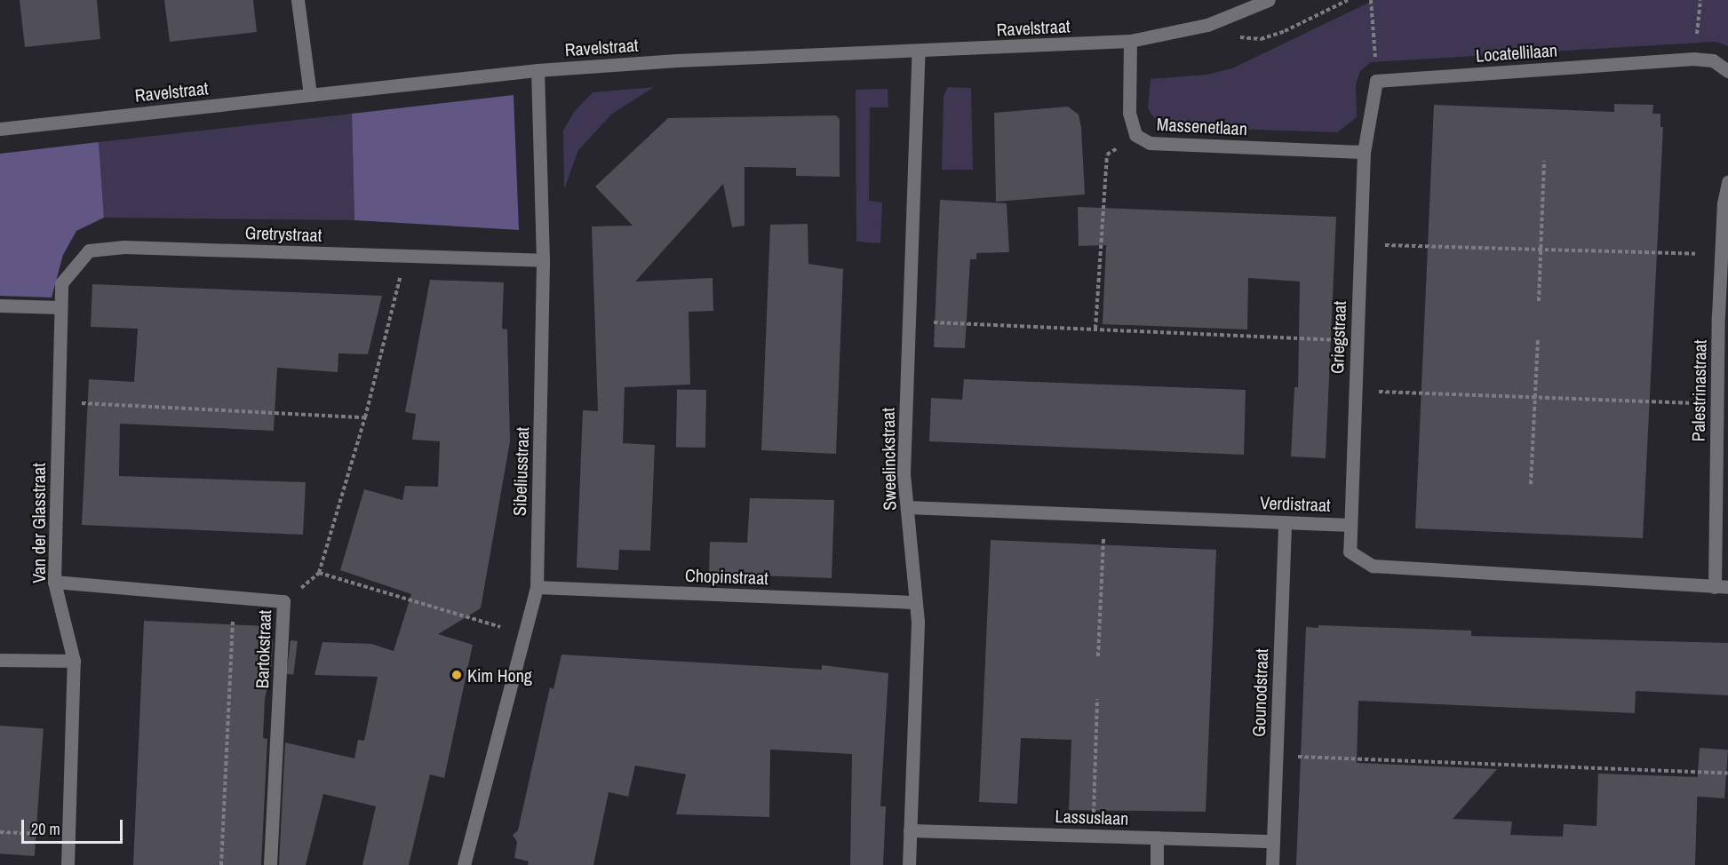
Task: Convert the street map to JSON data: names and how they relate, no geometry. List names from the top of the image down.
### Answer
{
  "streets": {
    "street": [
      "Ravelstraat",
      "Locatellilaan",
      "Massenetlaan",
      "Gretrystraat",
      "Griegstraat",
      "Palestrinastraat",
      "Sweelinckstraat",
      "Sibeliusstraat",
      "Verdistraat",
      "Van der Glasstraat",
      "Chopinstraat",
      "Bartokstraat",
      "Gounodstraat",
      "Lassuslaan"
    ]
  },
  "crossings": [
    ["Ravelstraat", "Massenetlaan"],
    ["Ravelstraat", "Sweelinckstraat"],
    ["Ravelstraat", "Sibeliusstraat"],
    ["Massenetlaan", "Griegstraat"],
    ["Gretrystraat", "Sibeliusstraat"],
    ["Gretrystraat", "Van der Glasstraat"],
    ["Griegstraat", "Verdistraat"],
    ["Palestrinastraat", "Verdistraat"],
    ["Sweelinckstraat", "Verdistraat"],
    ["Sweelinckstraat", "Chopinstraat"],
    ["Sweelinckstraat", "Lassuslaan"],
    ["Sibeliusstraat", "Chopinstraat"],
    ["Verdistraat", "Gounodstraat"],
    ["Van der Glasstraat", "Bartokstraat"],
    ["Gounodstraat", "Lassuslaan"]
  ],
  "places": ["Kim Hong"],
  "scale_bar": "20 m"
}
